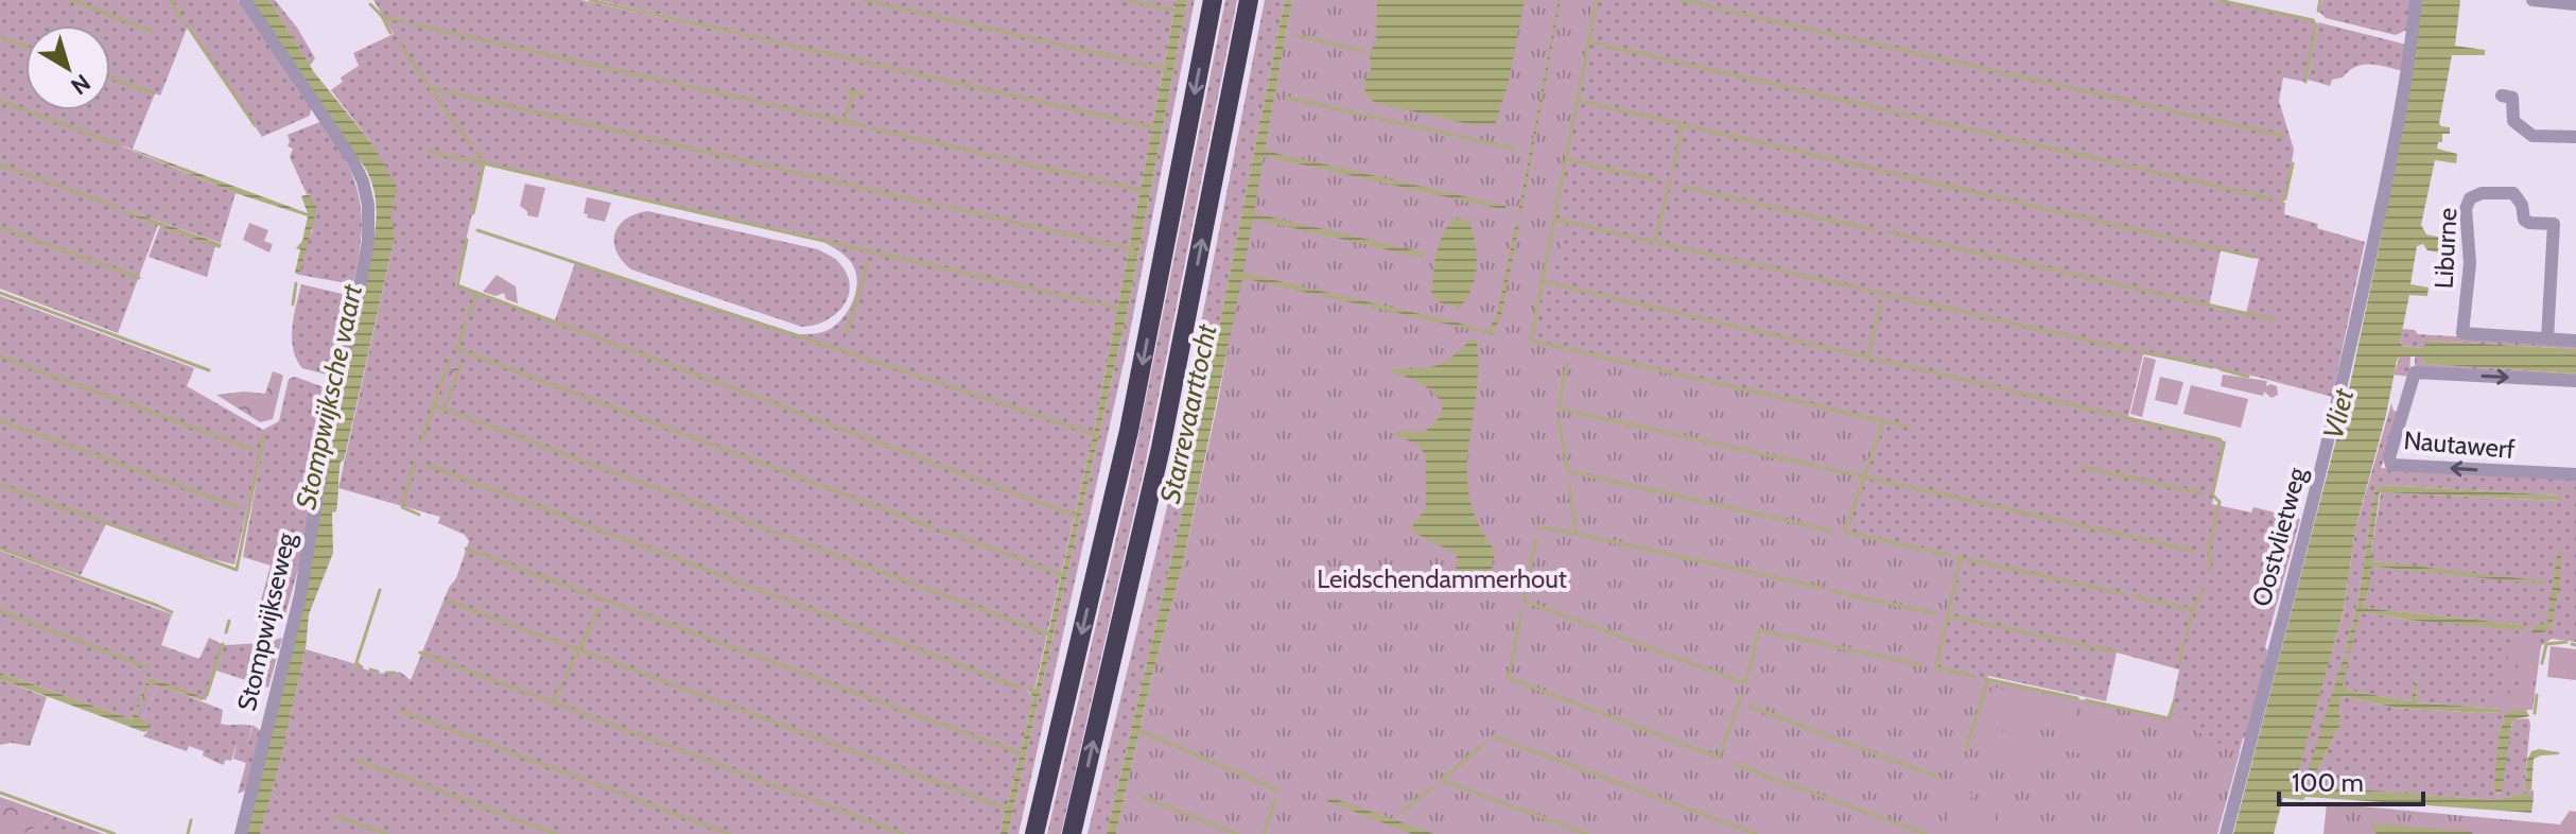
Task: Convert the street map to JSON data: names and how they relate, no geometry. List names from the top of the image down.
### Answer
{
  "streets": {
    "street": [
      "Liburne",
      "Nautawerf",
      "Oostvlietweg",
      "Stompwijkseweg"
    ]
  },
  "water": ["Stompwijksche vaart", "Starrevaarttocht", "Vliet"],
  "parks": ["Leidschendammerhout"],
  "scale_bar": "100 m",
  "north": "bottom right"
}
